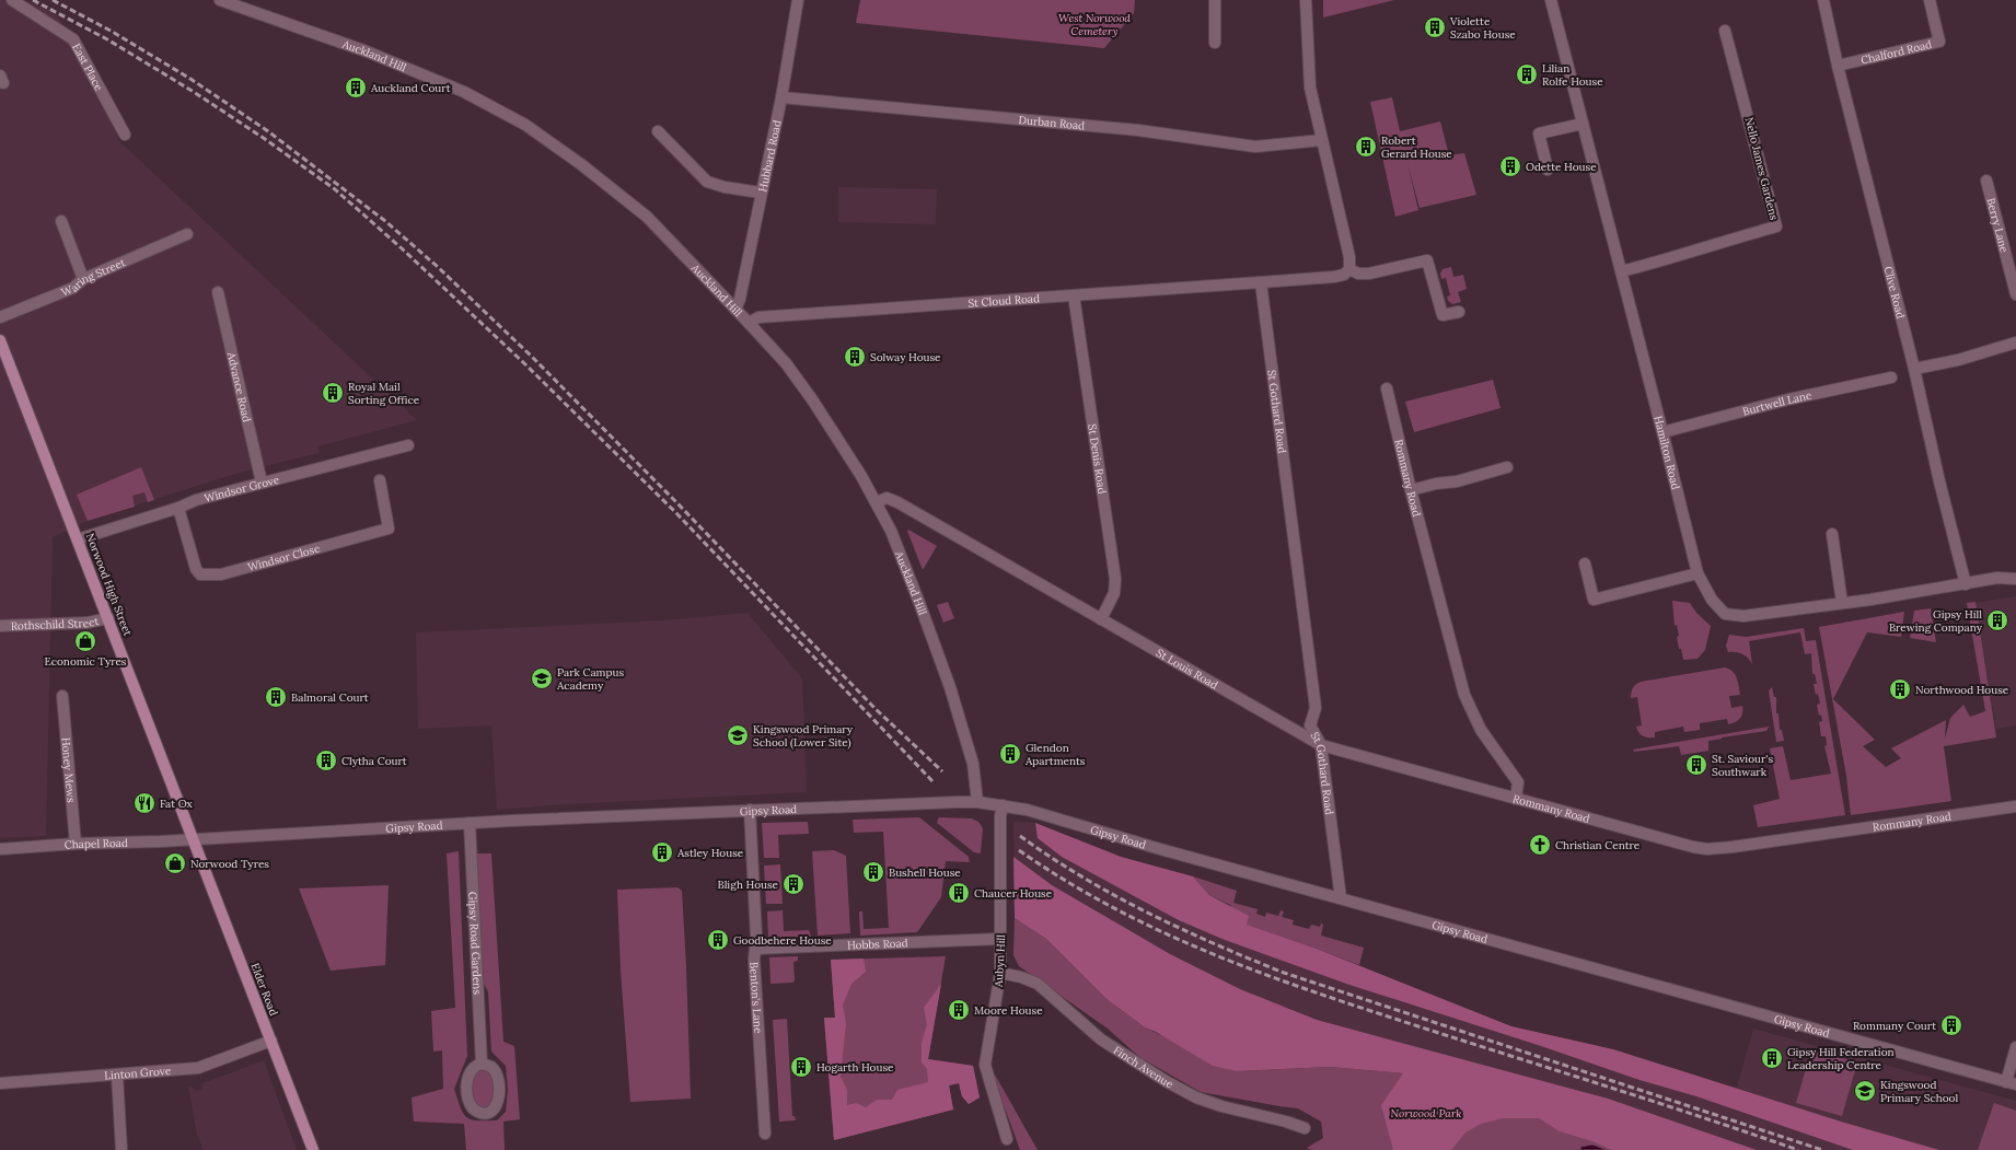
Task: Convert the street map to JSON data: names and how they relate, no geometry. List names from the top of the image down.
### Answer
{
  "streets": {
    "main road": ["Norwood High Street", "Elder Road"],
    "street": [
      "Chalford Road",
      "Auckland Hill",
      "East Place",
      "Durban Road",
      "Hubbard Road",
      "Nello James Gardens",
      "Berry Lane",
      "Waring Street",
      "Clive Road",
      "St Cloud Road",
      "Advance Road",
      "Burtwell Lane",
      "St Gothard Road",
      "Hamilton Road",
      "St Denis Road",
      "Rommany Road",
      "Windsor Grove",
      "Windsor Close",
      "Rothschild Street",
      "St Louis Road",
      "Honey Mews",
      "Gipsy Road",
      "Chapel Road",
      "Gipsy Road Gardens",
      "Hobbs Road",
      "Aubyn Hill",
      "Benton's Lane",
      "Finch Avenue",
      "Linton Grove"
    ]
  },
  "crossings": [
    ["Chalford Road", "Clive Road"],
    ["Auckland Hill", "Hubbard Road"],
    ["Auckland Hill", "St Cloud Road"],
    ["Auckland Hill", "St Louis Road"],
    ["Auckland Hill", "Gipsy Road"],
    ["Durban Road", "Hubbard Road"],
    ["Nello James Gardens", "Hamilton Road"],
    ["Clive Road", "Hamilton Road"],
    ["St Cloud Road", "St Gothard Road"],
    ["St Cloud Road", "St Denis Road"],
    ["Advance Road", "Windsor Grove"],
    ["Burtwell Lane", "Hamilton Road"],
    ["St Gothard Road", "St Louis Road"],
    ["St Gothard Road", "Gipsy Road"],
    ["St Denis Road", "St Louis Road"],
    ["Rommany Road", "St Louis Road"],
    ["Windsor Grove", "Windsor Close"],
    ["Windsor Grove", "Norwood High Street"],
    ["Norwood High Street", "Rothschild Street"],
    ["Norwood High Street", "Gipsy Road"],
    ["Norwood High Street", "Chapel Road"],
    ["Norwood High Street", "Elder Road"],
    ["Honey Mews", "Chapel Road"],
    ["Gipsy Road", "Chapel Road"],
    ["Gipsy Road", "Gipsy Road Gardens"],
    ["Gipsy Road", "Aubyn Hill"],
    ["Gipsy Road", "Elder Road"],
    ["Gipsy Road", "Benton's Lane"],
    ["Chapel Road", "Elder Road"],
    ["Hobbs Road", "Aubyn Hill"],
    ["Hobbs Road", "Benton's Lane"],
    ["Aubyn Hill", "Finch Avenue"],
    ["Elder Road", "Linton Grove"]
  ],
  "parks": ["West Norwood Cemetery", "Norwood Park"],
  "places": {
    "building": [
      "Violette Szabo House",
      "Lilian Rolfe House",
      "Auckland Court",
      "Robert Gerard House",
      "Odette House",
      "Solway House",
      "Royal Mail Sorting Office",
      "Gipsy Hill Brewing Company",
      "Northwood House",
      "Balmoral Court",
      "Glendon Apartments",
      "Clytha Court",
      "St. Saviour's Southwark",
      "Astley House",
      "Bushell House",
      "Bligh House",
      "Chaucer House",
      "Goodbehere House",
      "Moore House",
      "Rommany Court",
      "Gipsy Hill Federation Leadership Centre",
      "Hogarth House"
    ],
    "shop": ["Economic Tyres", "Norwood Tyres"],
    "school or university": ["Park Campus Academy", "Kingswood Primary School (Lower Site)", "Kingswood Primary School"],
    "restaurant": ["Fat Ox"],
    "church": ["Christian Centre"]
  }
}
